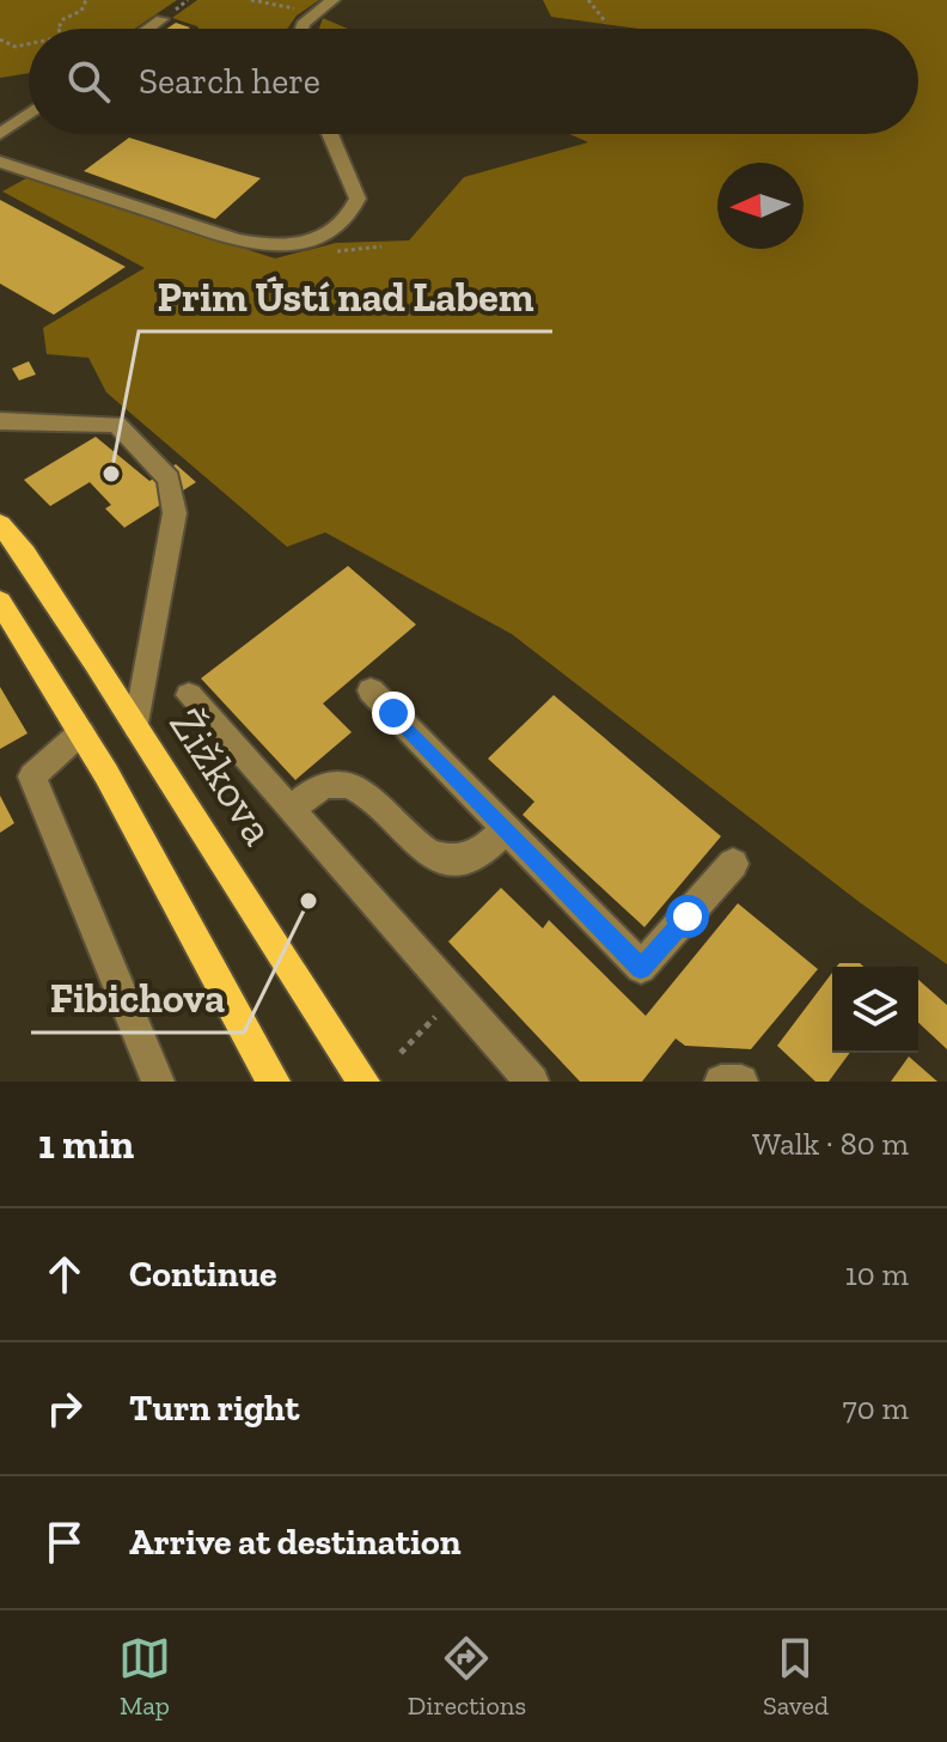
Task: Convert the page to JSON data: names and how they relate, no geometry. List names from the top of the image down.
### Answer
{
  "streets": {
    "main road": ["Žižkova"]
  },
  "places": ["Prim Ústí nad Labem", "Fibichova"],
  "north": "left",
  "page": {
    "search": "Search here",
    "heading": ["1 min", "Walk · 80 m"],
    "list": [
      ["Continue", "10 m"],
      ["Turn right", "70 m"],
      "Arrive at destination"
    ],
    "nav": ["Map", "Directions", "Saved"]
  }
}
